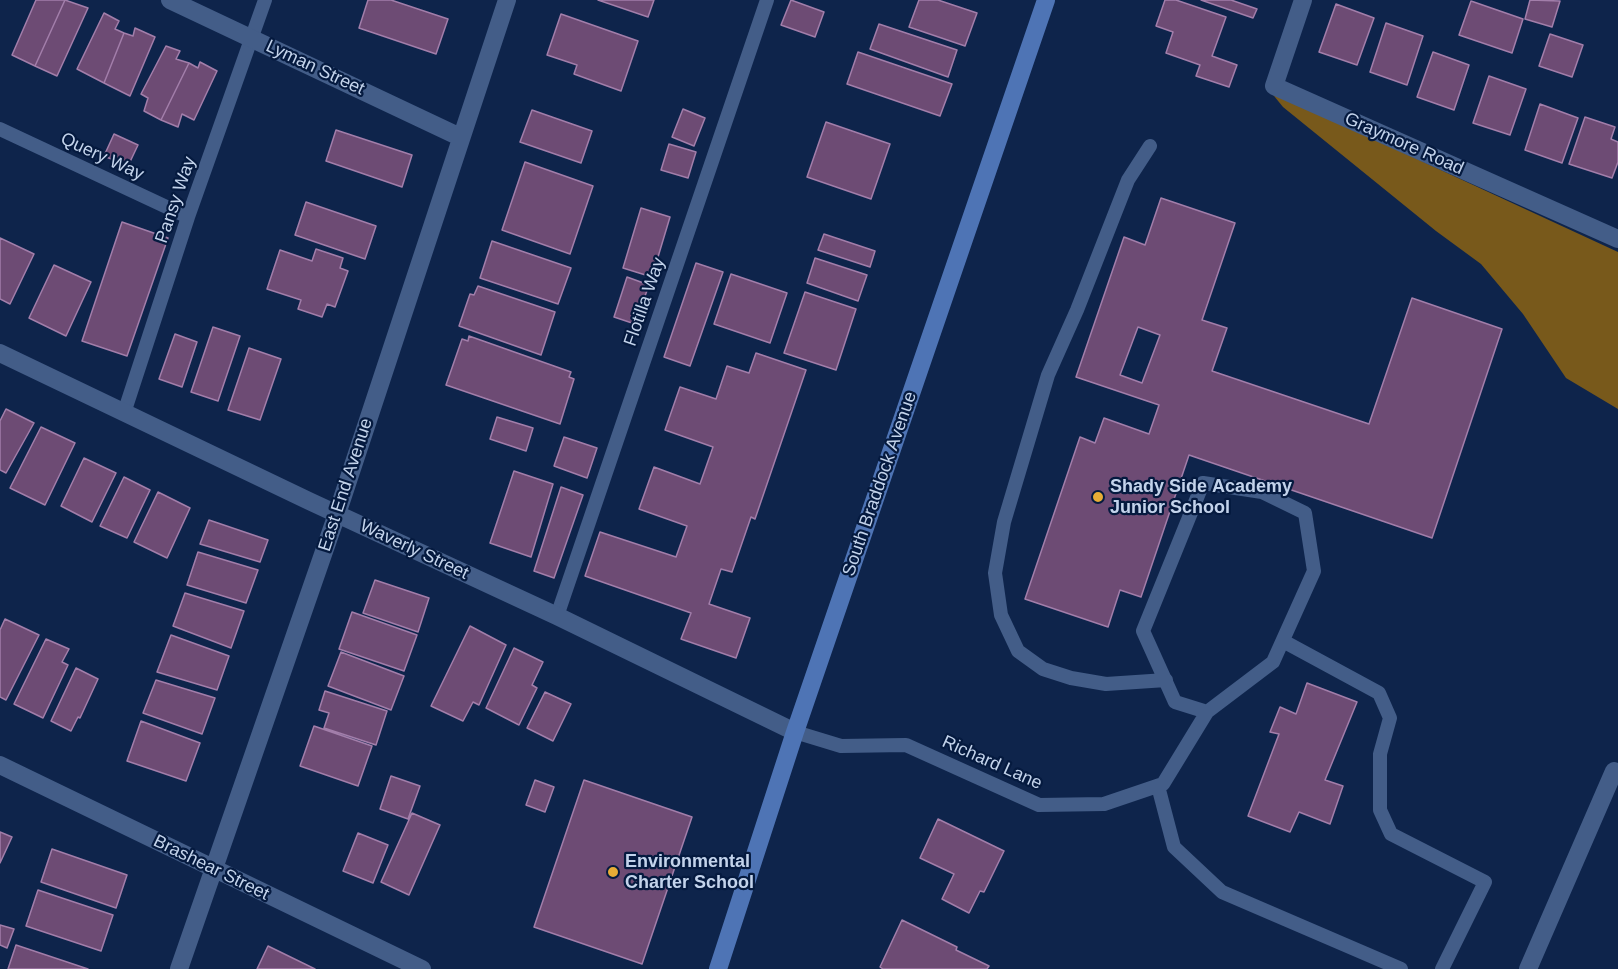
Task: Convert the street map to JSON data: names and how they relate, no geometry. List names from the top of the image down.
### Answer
{
  "streets": {
    "main road": ["South Braddock Avenue"],
    "street": [
      "Lyman Street",
      "Graymore Road",
      "East End Avenue",
      "Waverly Street",
      "Brashear Street"
    ],
    "lane": [
      "Query Way",
      "Pansy Way",
      "Flotilla Way",
      "Richard Lane"
    ]
  },
  "crossings": [
    ["Lyman Street", "Pansy Way"],
    ["Lyman Street", "East End Avenue"],
    ["Query Way", "Pansy Way"],
    ["Pansy Way", "Waverly Street"],
    ["Flotilla Way", "Waverly Street"],
    ["South Braddock Avenue", "Waverly Street"],
    ["South Braddock Avenue", "Richard Lane"],
    ["East End Avenue", "Waverly Street"],
    ["East End Avenue", "Brashear Street"],
    ["Waverly Street", "Richard Lane"]
  ],
  "places": ["Shady Side Academy Junior School", "Environmental Charter School"]
}
